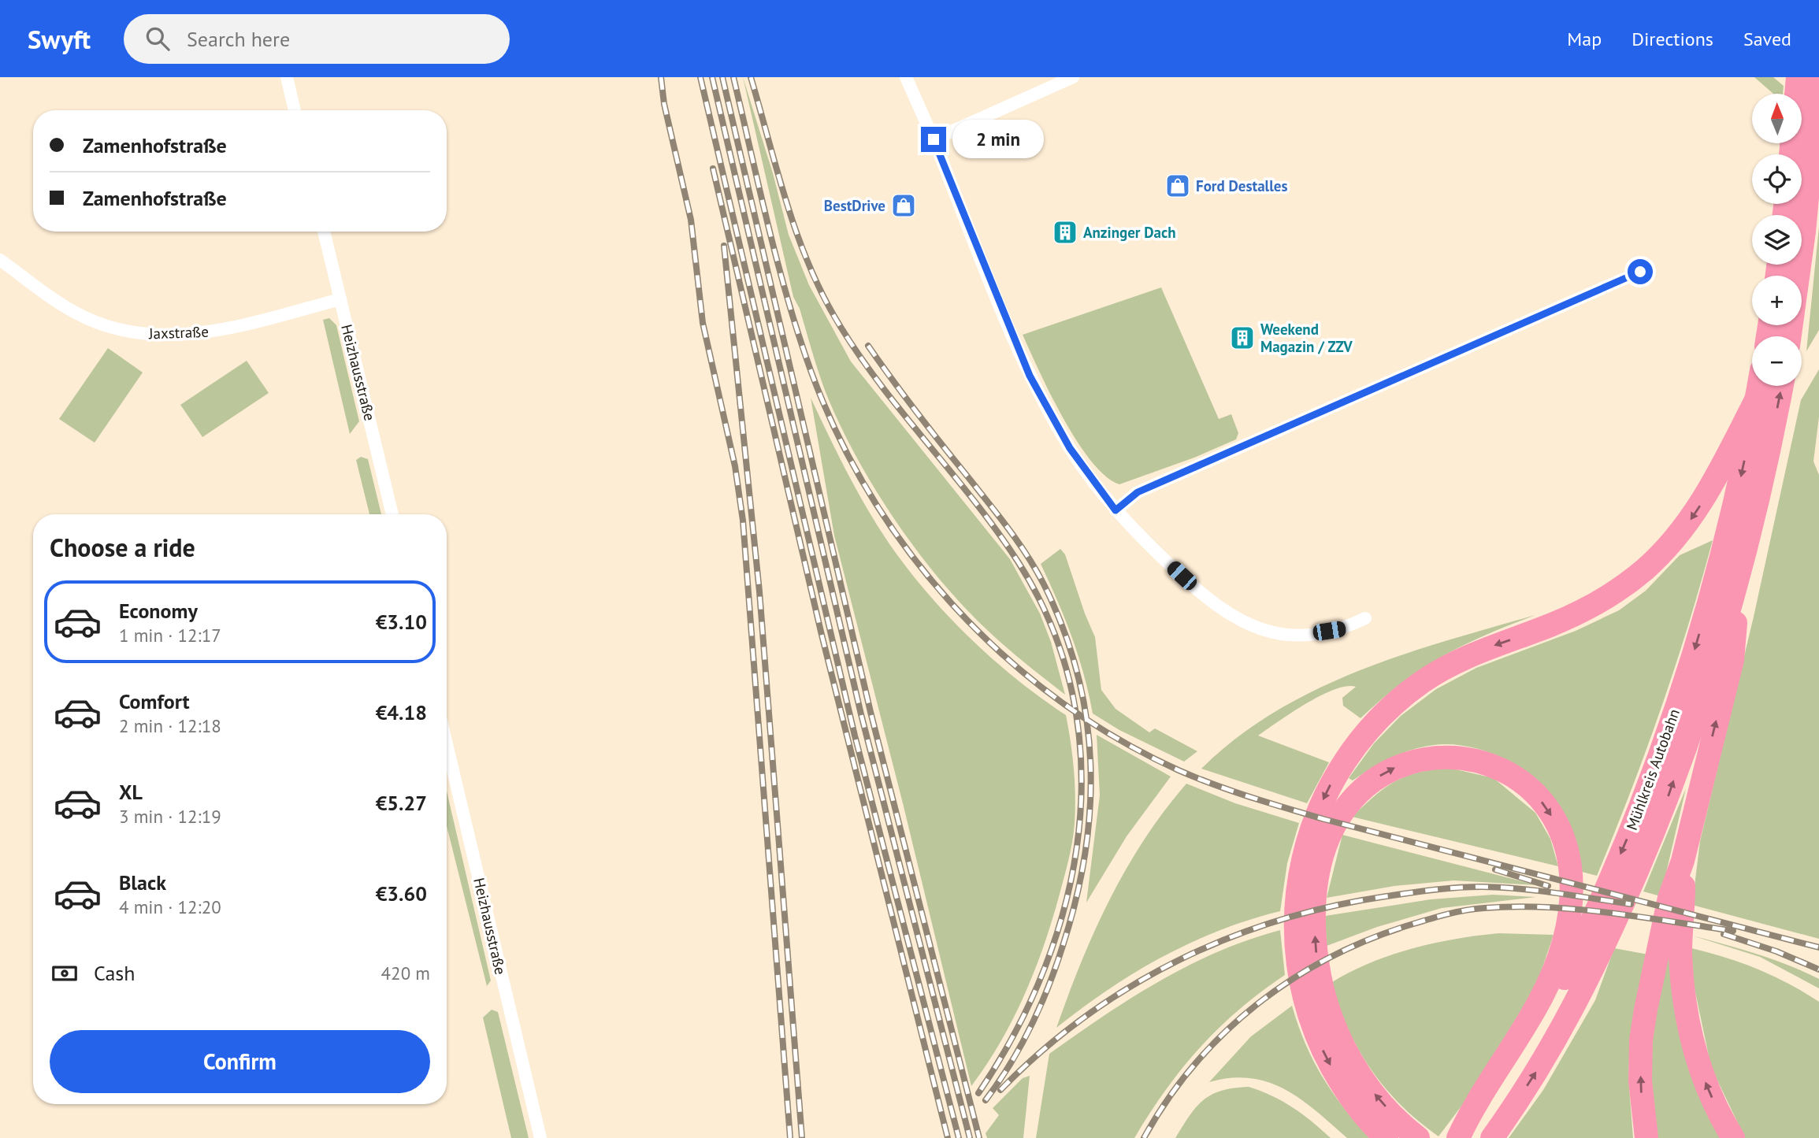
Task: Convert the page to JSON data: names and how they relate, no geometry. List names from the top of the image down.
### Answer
{
  "streets": {
    "highway": ["Mühlkreis Autobahn"],
    "street": ["Jaxstraße", "Heizhausstraße"]
  },
  "crossings": [
    ["Jaxstraße", "Heizhausstraße"]
  ],
  "places": {
    "shop": ["Ford Destalles", "BestDrive"],
    "building": ["Anzinger Dach", "Weekend Magazin / ZZV"]
  },
  "north": "top",
  "page": {
    "header": "Swyft",
    "search": "Search here",
    "nav": ["Map", "Directions", "Saved"],
    "map_buttons": ["+", "−"],
    "banner": ["Zamenhofstraße", "Zamenhofstraße"],
    "bubble": "2 min",
    "heading": "Choose a ride",
    "list": [
      {
        "name": "Economy",
        "note": "1 min · 12:17",
        "value": "€3.10"
      },
      {
        "name": "Comfort",
        "note": "2 min · 12:18",
        "value": "€4.18"
      },
      {
        "name": "XL",
        "note": "3 min · 12:19",
        "value": "€5.27"
      },
      {
        "name": "Black",
        "note": "4 min · 12:20",
        "value": "€3.60"
      }
    ],
    "pay": ["Cash", "420 m"],
    "buttons": "Confirm"
  }
}
